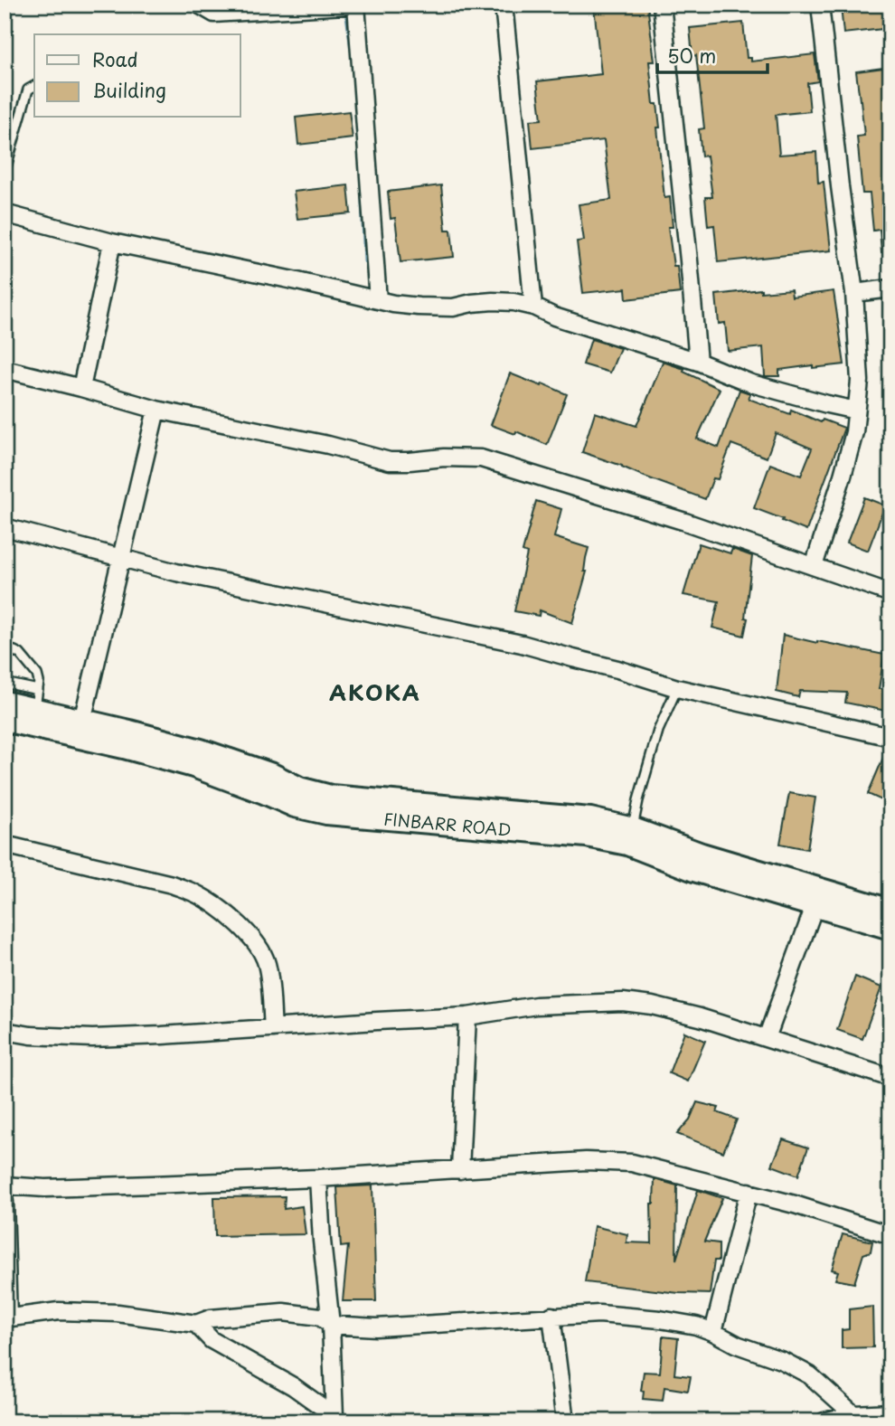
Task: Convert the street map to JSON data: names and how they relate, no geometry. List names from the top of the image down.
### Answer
{
  "streets": {
    "main road": ["FINBARR ROAD"]
  },
  "districts": ["AKOKA"],
  "legend": ["Road", "Building"],
  "scale_bar": "50 m"
}
